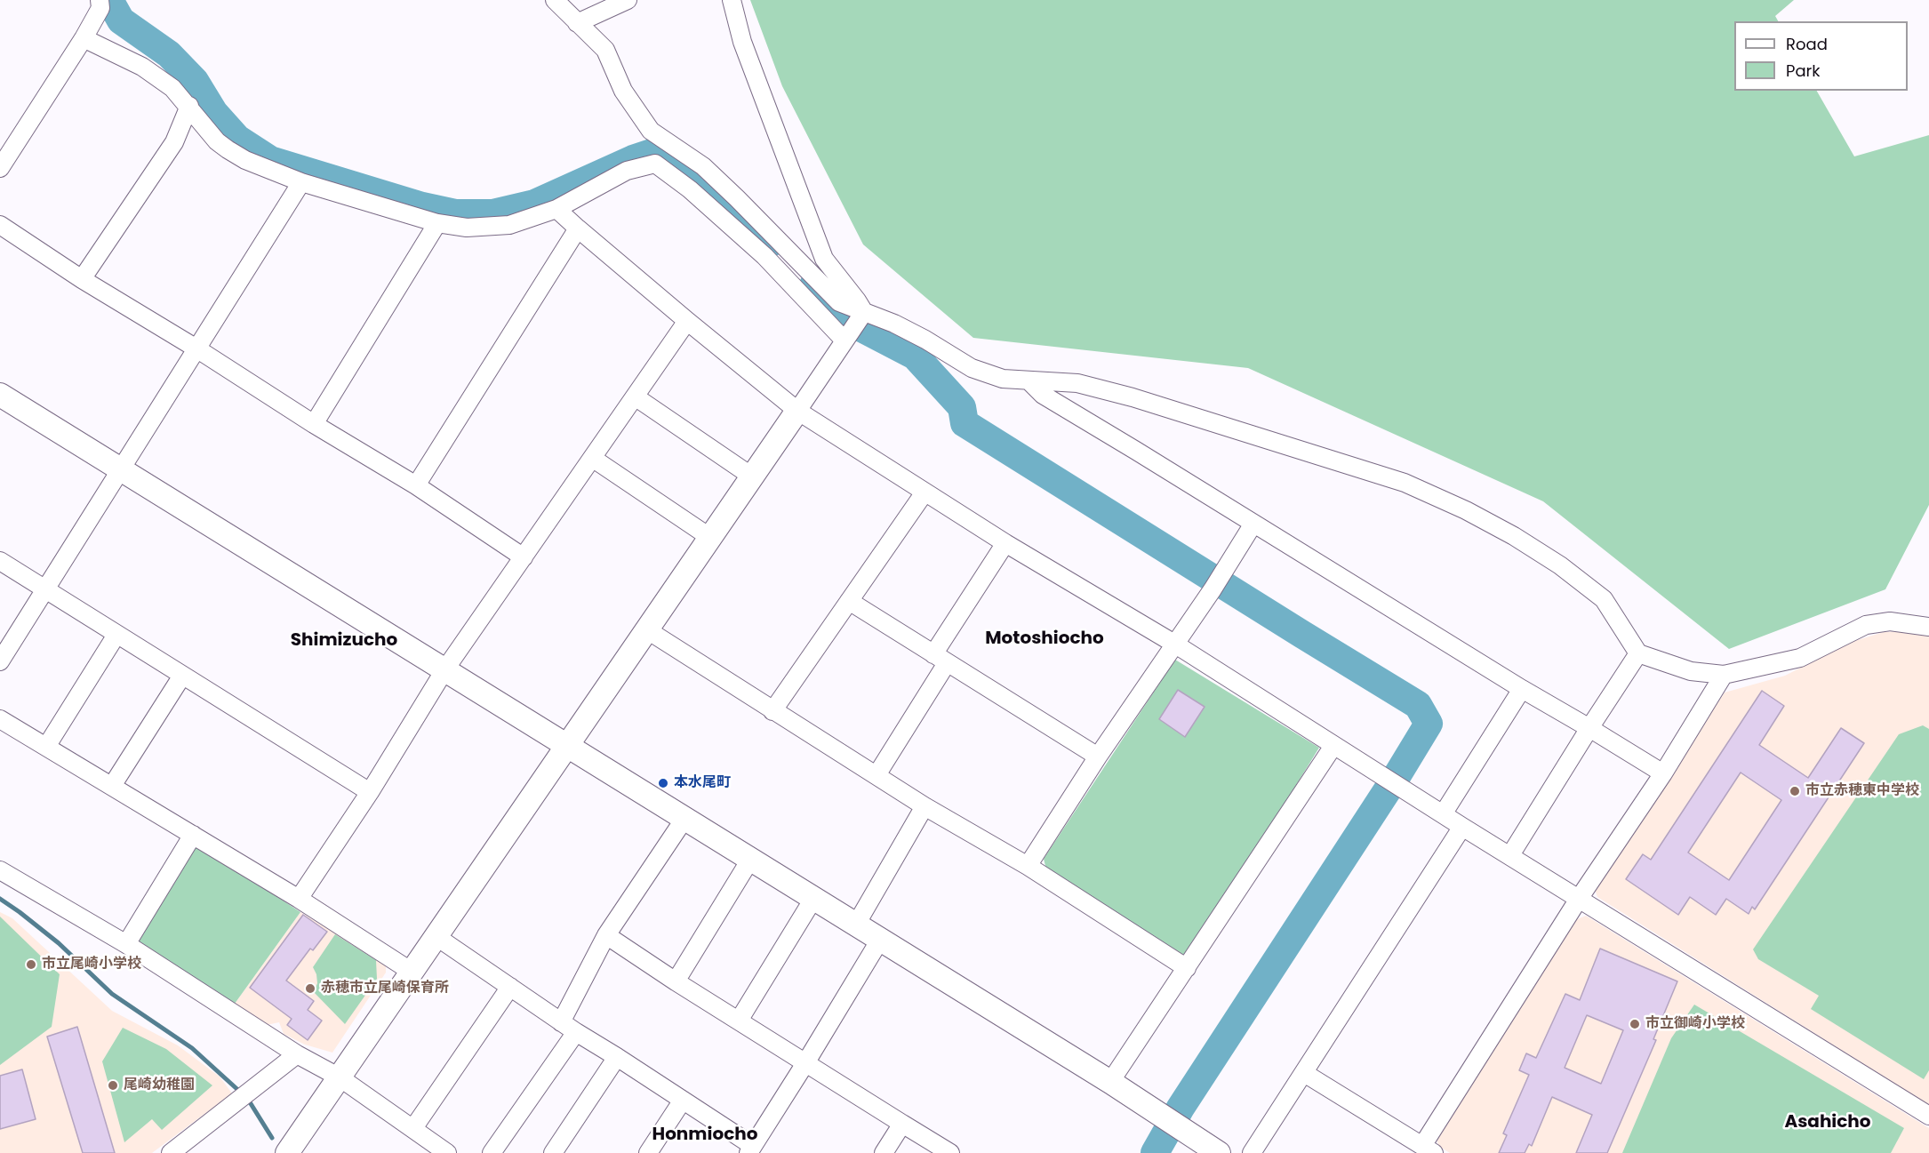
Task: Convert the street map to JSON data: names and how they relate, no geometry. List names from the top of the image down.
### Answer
{
  "districts": [
    "Motoshiocho",
    "Shimizucho",
    "Asahicho",
    "Honmiocho"
  ],
  "places": [
    "本水尾町",
    "市立赤穂東中学校",
    "市立尾崎小学校",
    "赤穂市立尾崎保育所",
    "市立御崎小学校",
    "尾崎幼稚園"
  ],
  "legend": ["Road", "Park"]
}
